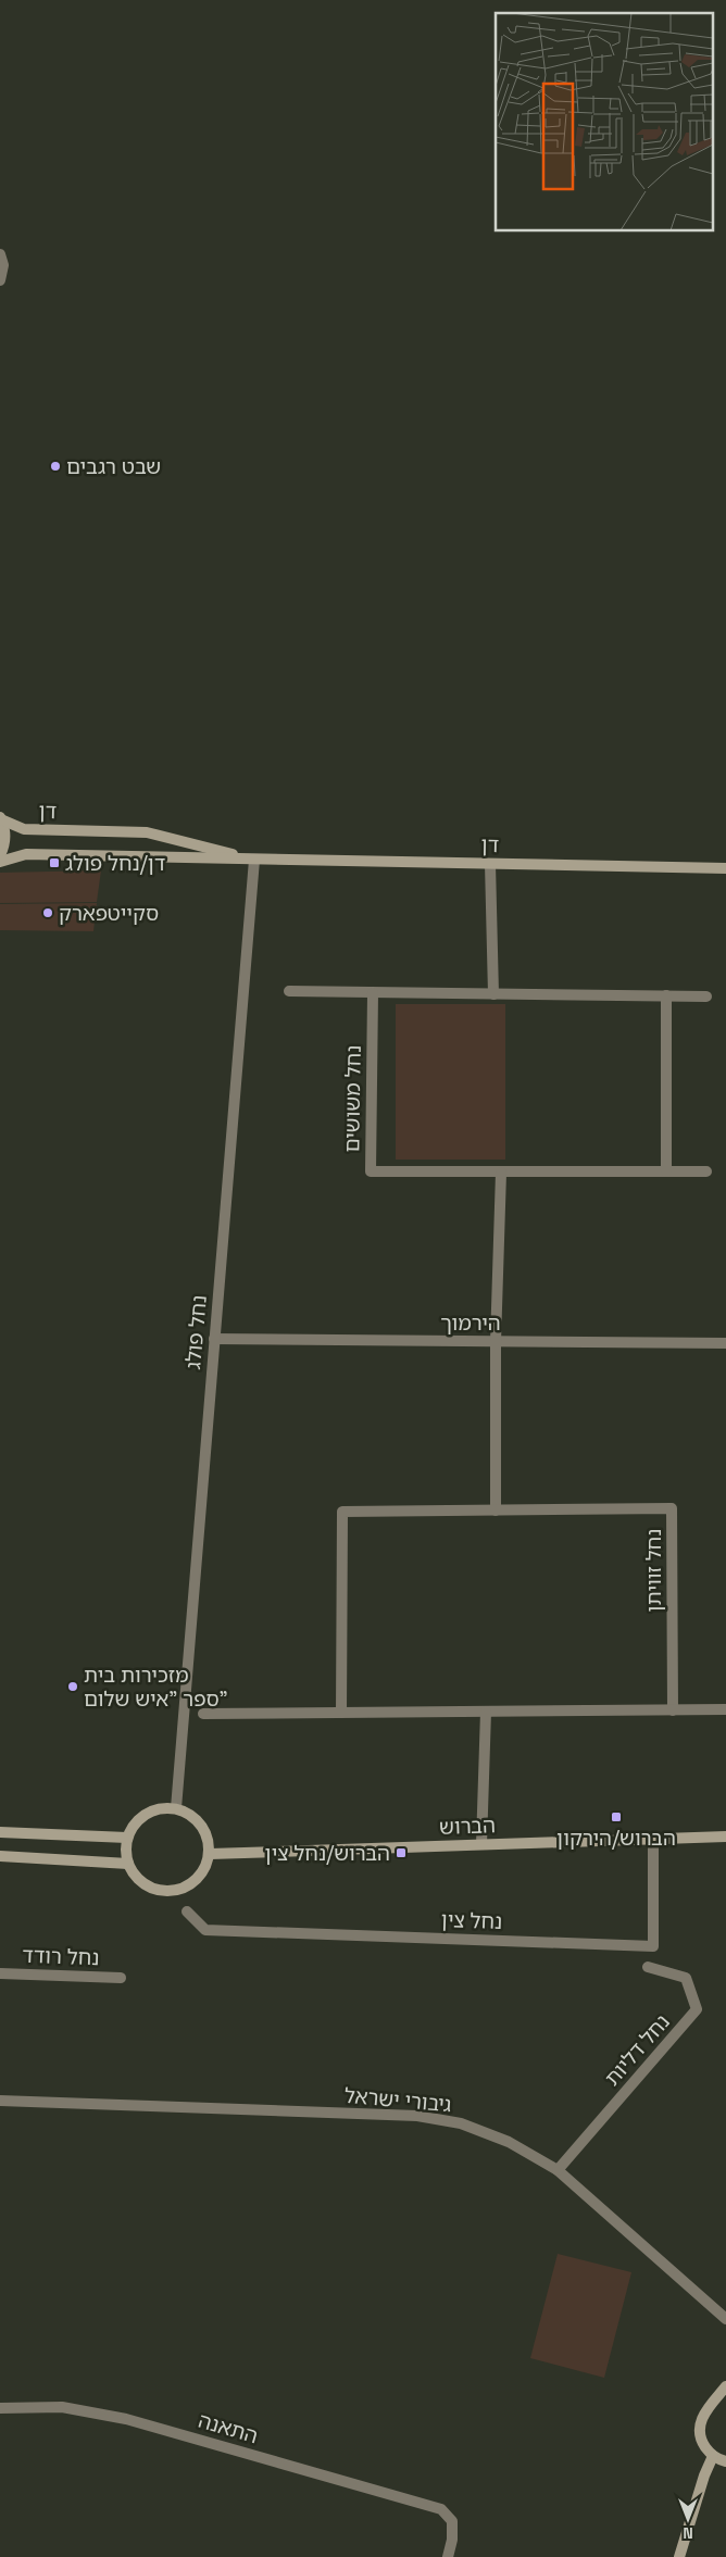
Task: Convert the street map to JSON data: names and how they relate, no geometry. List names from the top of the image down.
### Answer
{
  "streets": {
    "street": [
      "דן",
      "נחל משושים",
      "הירמוך",
      "נחל פולג",
      "נחל זוויתן",
      "הברוש",
      "נחל צין",
      "נחל רודד",
      "נחל דליות",
      "גיבורי ישראל",
      "התאנה"
    ]
  },
  "crossings": [
    ["דן", "נחל פולג"],
    ["הירמוך", "נחל פולג"],
    ["נחל פולג", "הברוש"],
    ["הברוש", "נחל צין"],
    ["נחל דליות", "גיבורי ישראל"]
  ],
  "places": {
    "other": ["שבט רגבים", "סקייטפארק", "מזכירות בית ספר \"איש שלום\""],
    "transit": ["דן/נחל פולג", "הברוש/הירקון", "הברוש/נחל צין"]
  },
  "north": "bottom"
}
